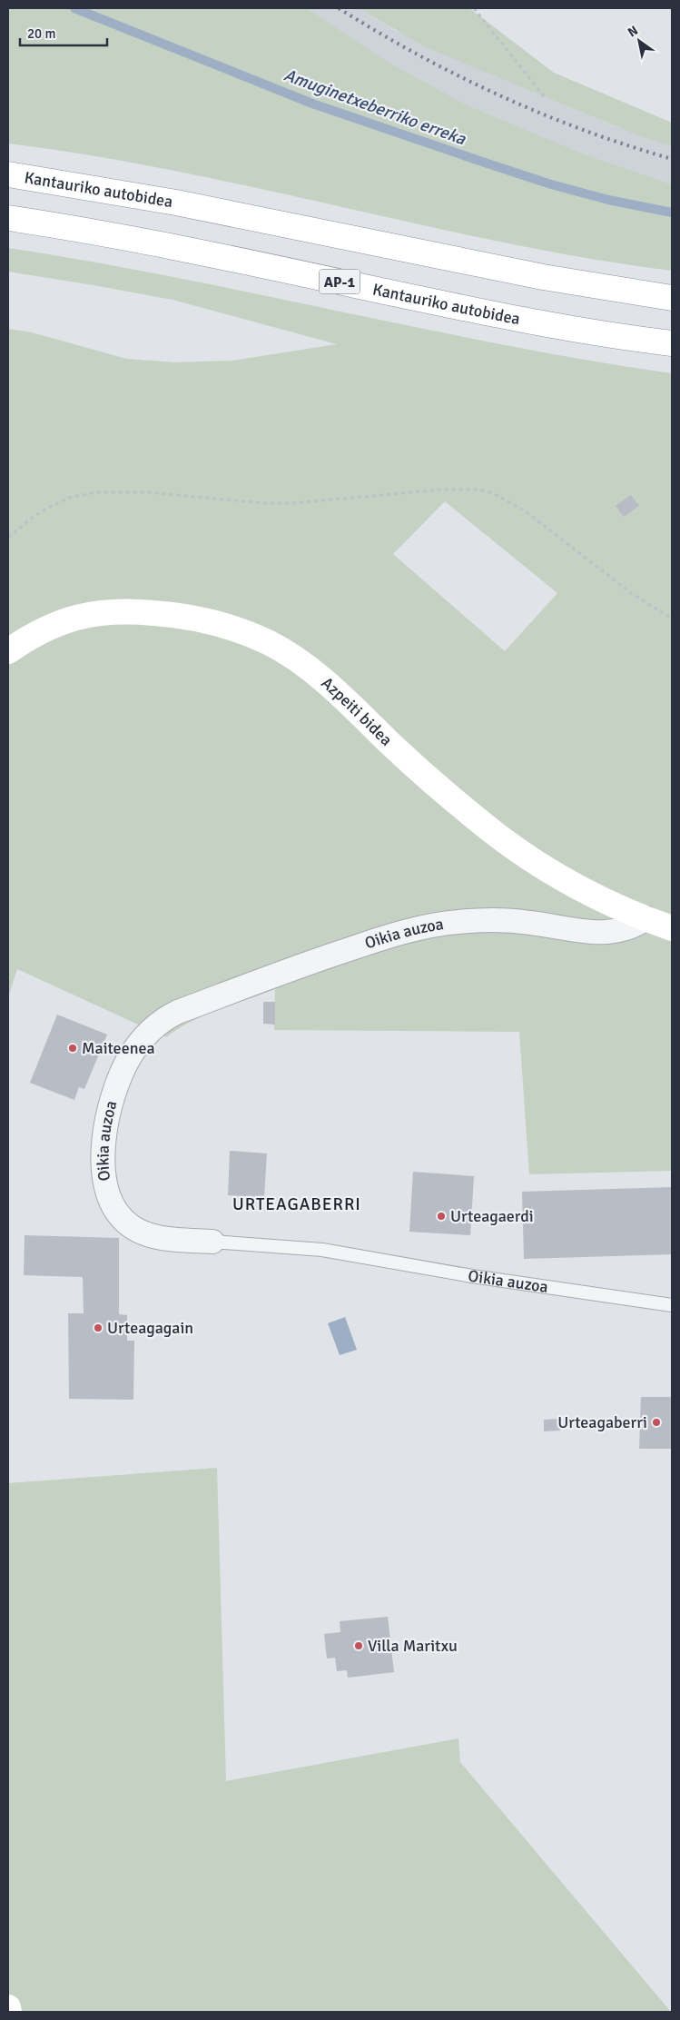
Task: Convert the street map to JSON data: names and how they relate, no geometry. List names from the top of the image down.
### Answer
{
  "streets": {
    "main road": ["Kantauriko autobidea", "AP-1", "Azpeiti bidea"],
    "street": ["Oikia auzoa"]
  },
  "crossings": [
    ["Azpeiti bidea", "Oikia auzoa"]
  ],
  "districts": ["URTEAGABERRI"],
  "water": ["Amuginetxeberriko erreka"],
  "places": [
    "Maiteenea",
    "Urteagaerdi",
    "Urteagagain",
    "Urteagaberri",
    "Villa Maritxu"
  ],
  "scale_bar": "20 m",
  "north": "top left"
}
